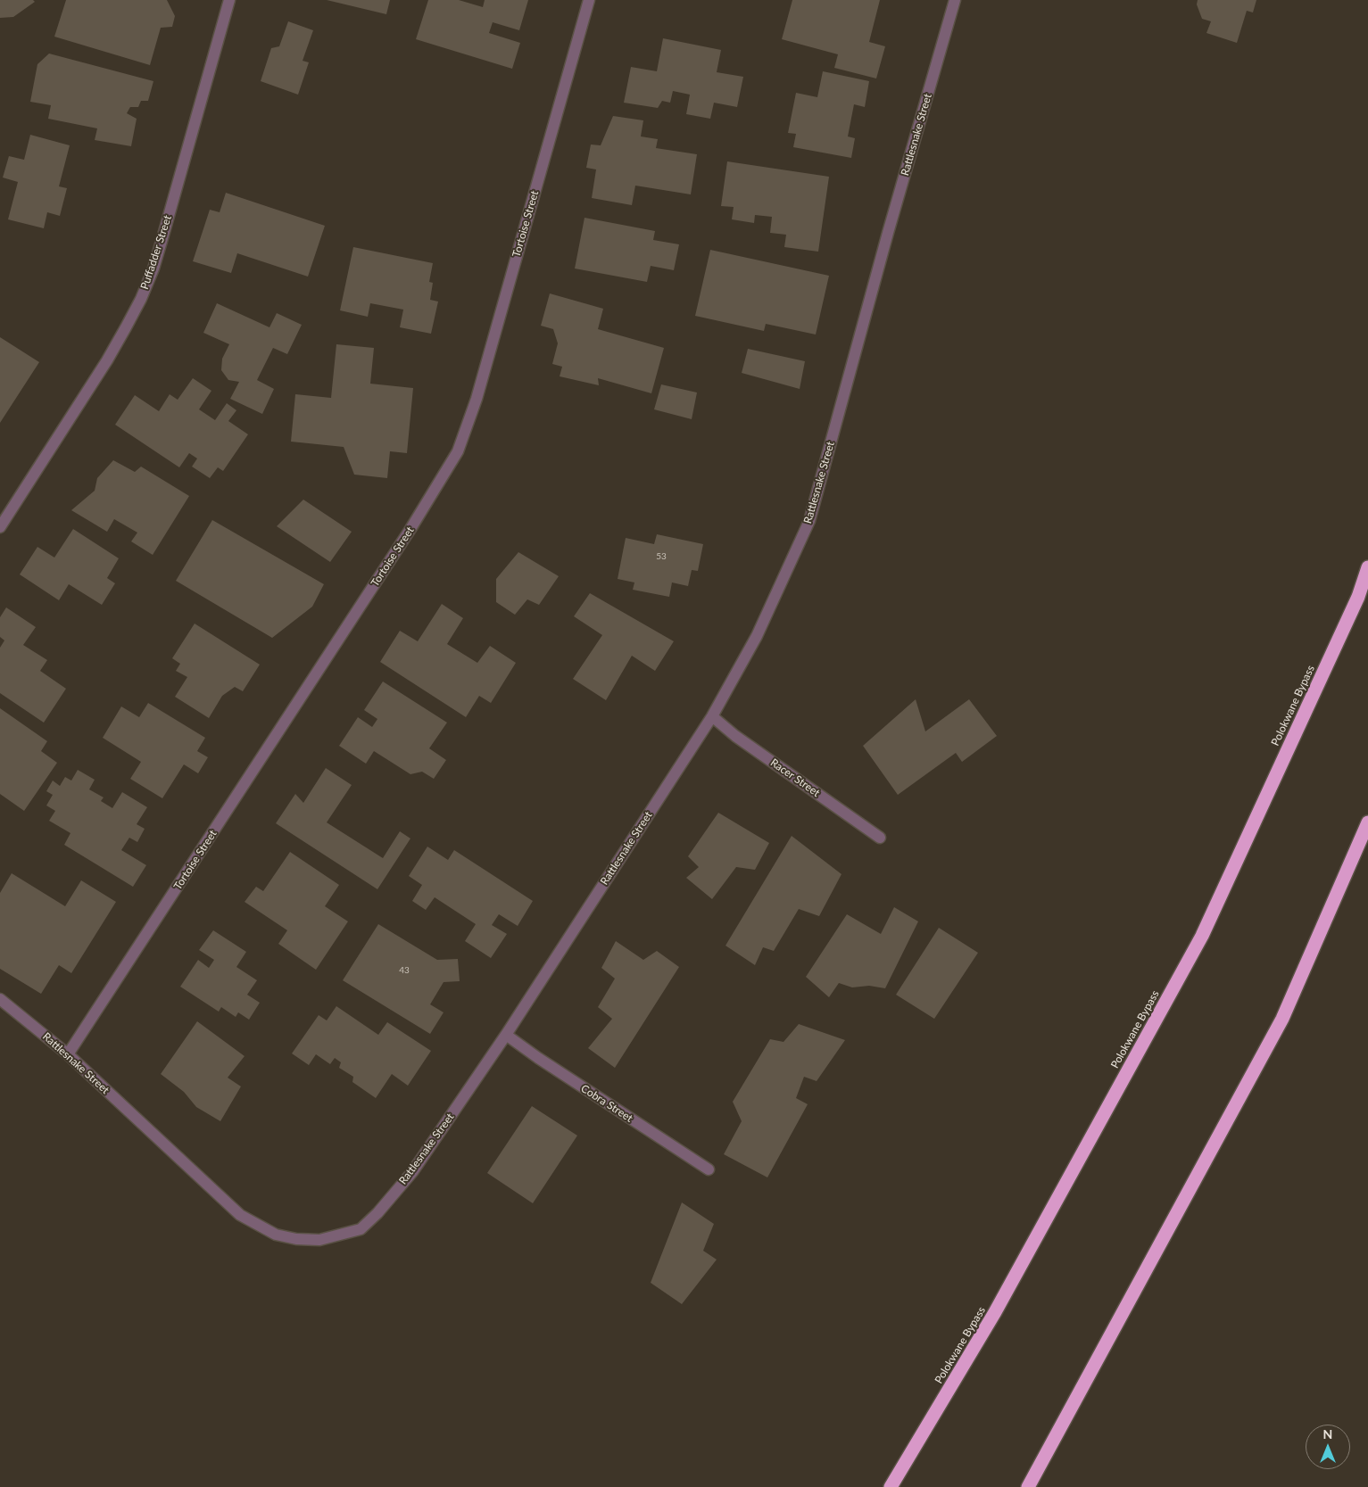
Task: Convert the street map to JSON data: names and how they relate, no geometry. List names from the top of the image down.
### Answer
{
  "streets": {
    "highway": ["Polokwane Bypass"],
    "street": [
      "Rattlesnake Street",
      "Tortoise Street",
      "Puffadder Street",
      "Racer Street",
      "Cobra Street"
    ]
  },
  "crossings": [
    ["Rattlesnake Street", "Tortoise Street"],
    ["Rattlesnake Street", "Racer Street"],
    ["Rattlesnake Street", "Cobra Street"]
  ],
  "house_numbers": ["53", "43"],
  "north": "top"
}
